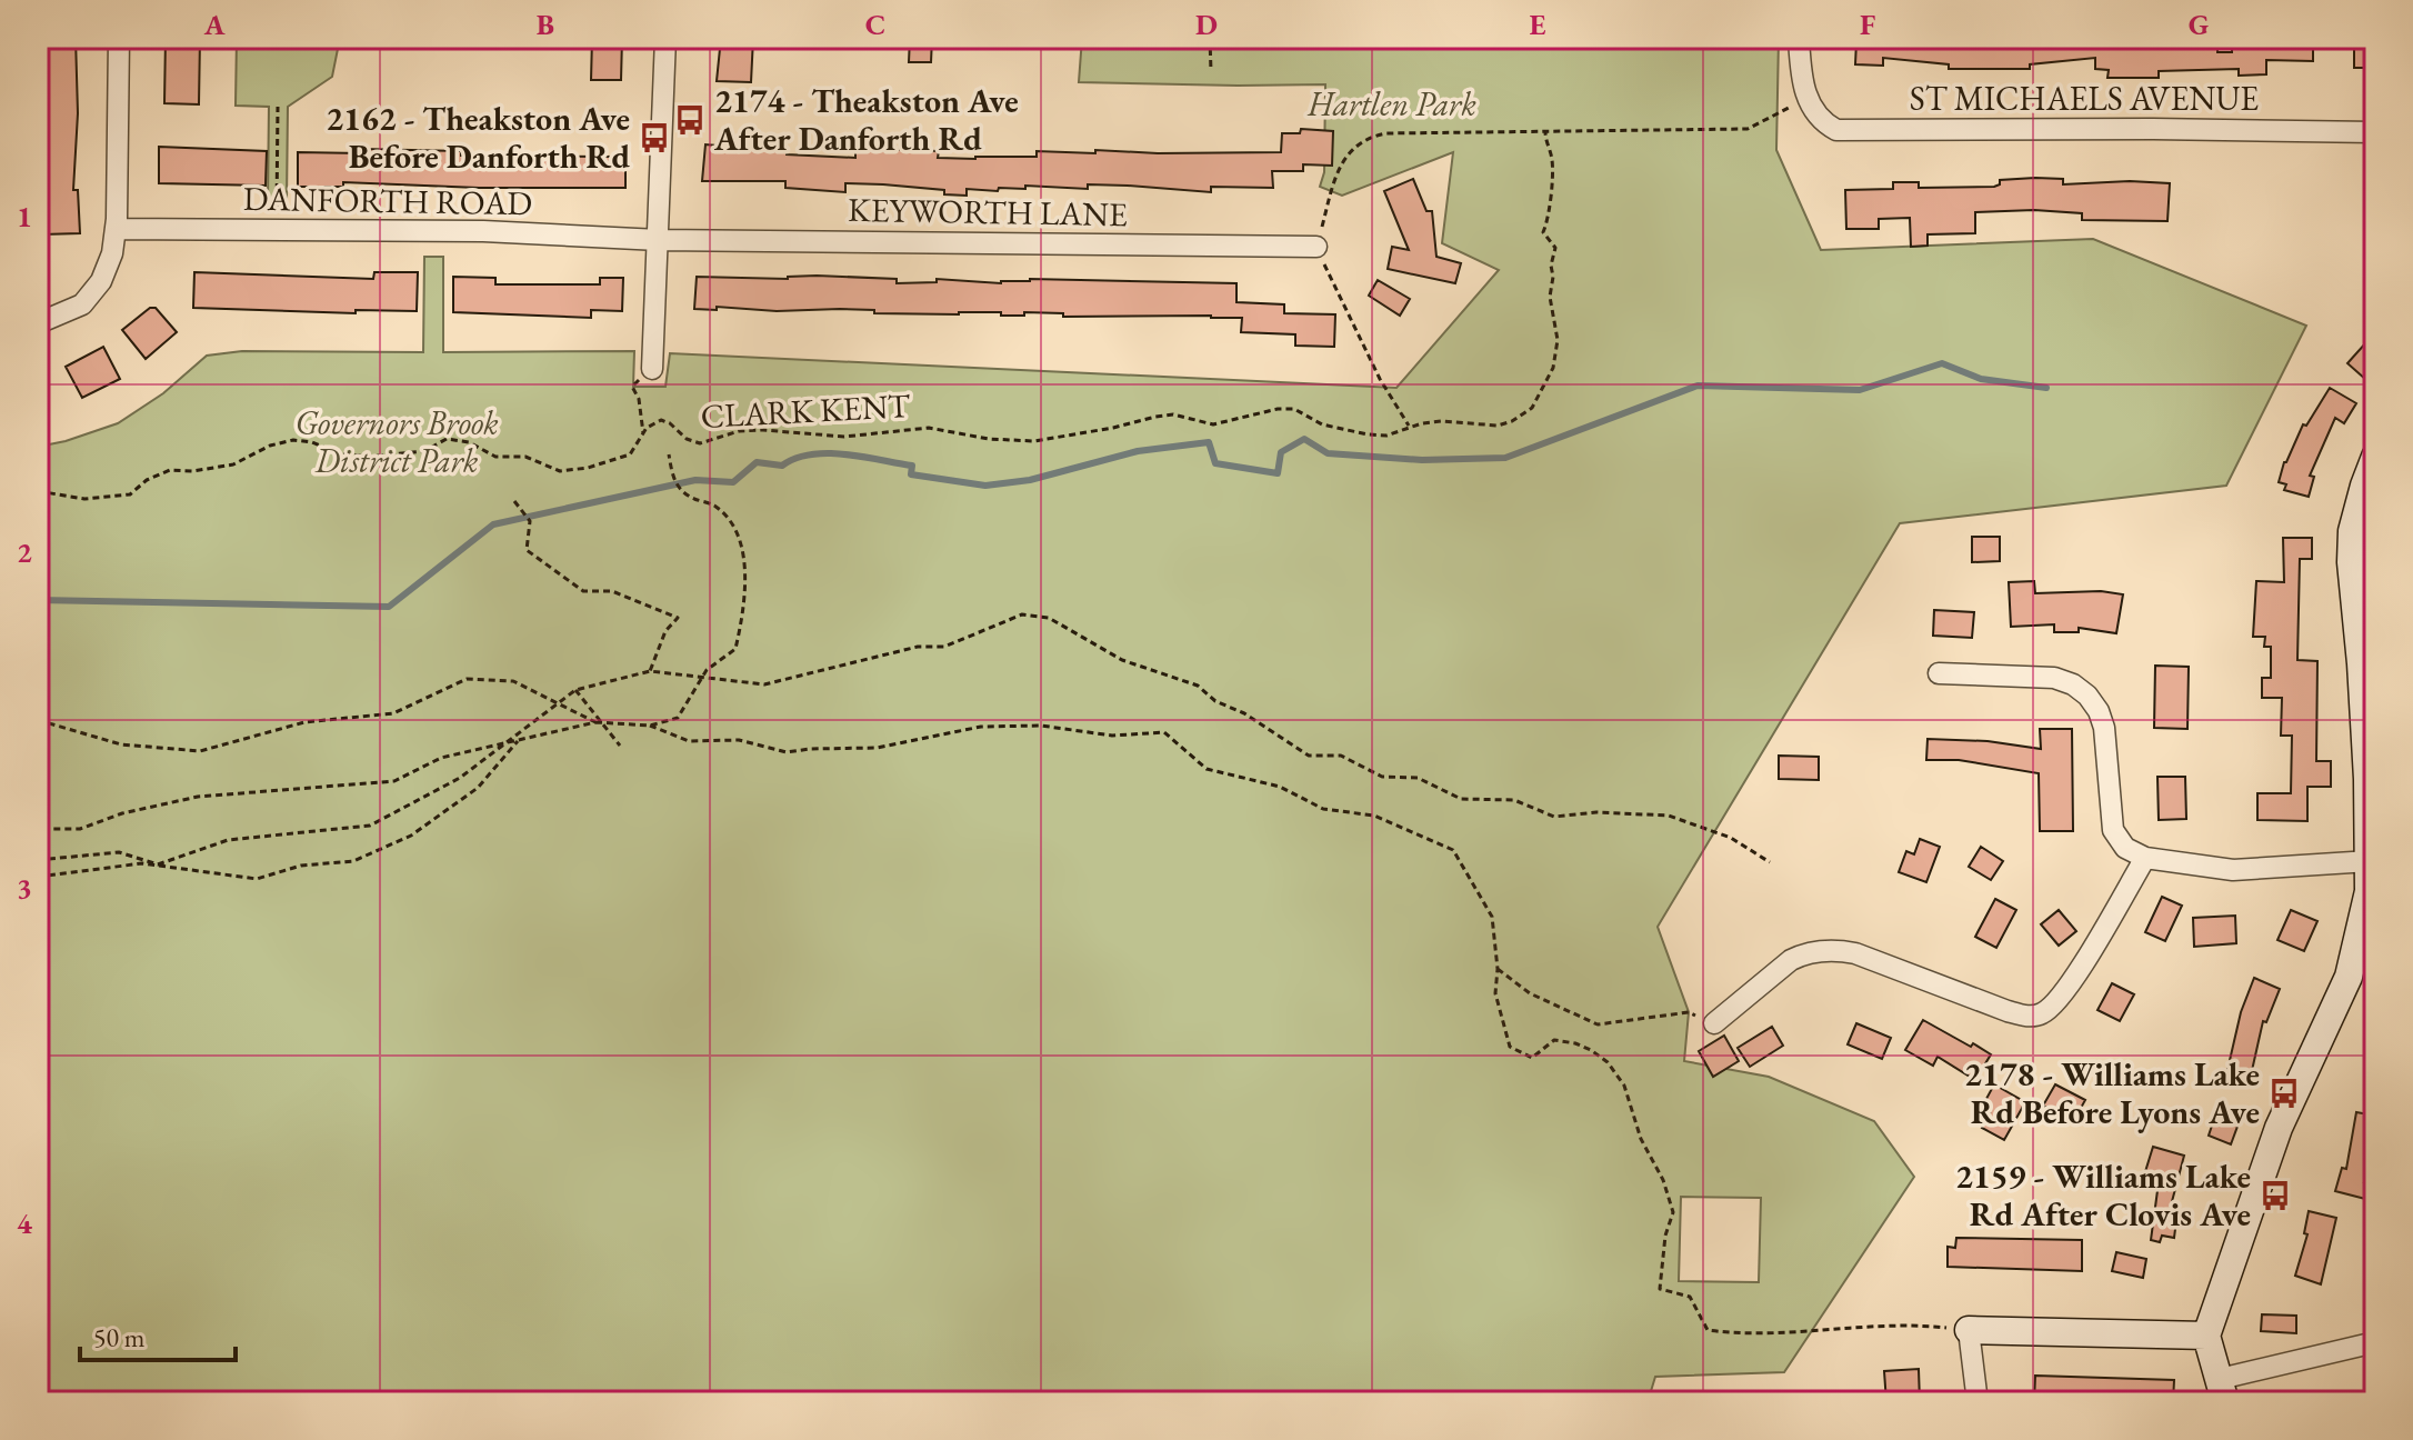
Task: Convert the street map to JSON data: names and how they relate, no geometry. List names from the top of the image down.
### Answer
{
  "streets": {
    "street": ["ST MICHAELS AVENUE", "DANFORTH ROAD", "KEYWORTH LANE"],
    "path": ["CLARK KENT"]
  },
  "crossings": [
    ["DANFORTH ROAD", "KEYWORTH LANE"]
  ],
  "parks": ["Hartlen Park", "Governors Brook District Park"],
  "places": {
    "bus stop": [
      "2174 - Theakston Ave After Danforth Rd",
      "2162 - Theakston Ave Before Danforth Rd",
      "2178 - Williams Lake Rd Before Lyons Ave",
      "2159 - Williams Lake Rd After Clovis Ave"
    ]
  },
  "scale_bar": "50 m",
  "grid": {
    "columns": [
      "A",
      "B",
      "C",
      "D",
      "E",
      "F",
      "G"
    ],
    "rows": [
      "1",
      "2",
      "3",
      "4"
    ]
  }
}
